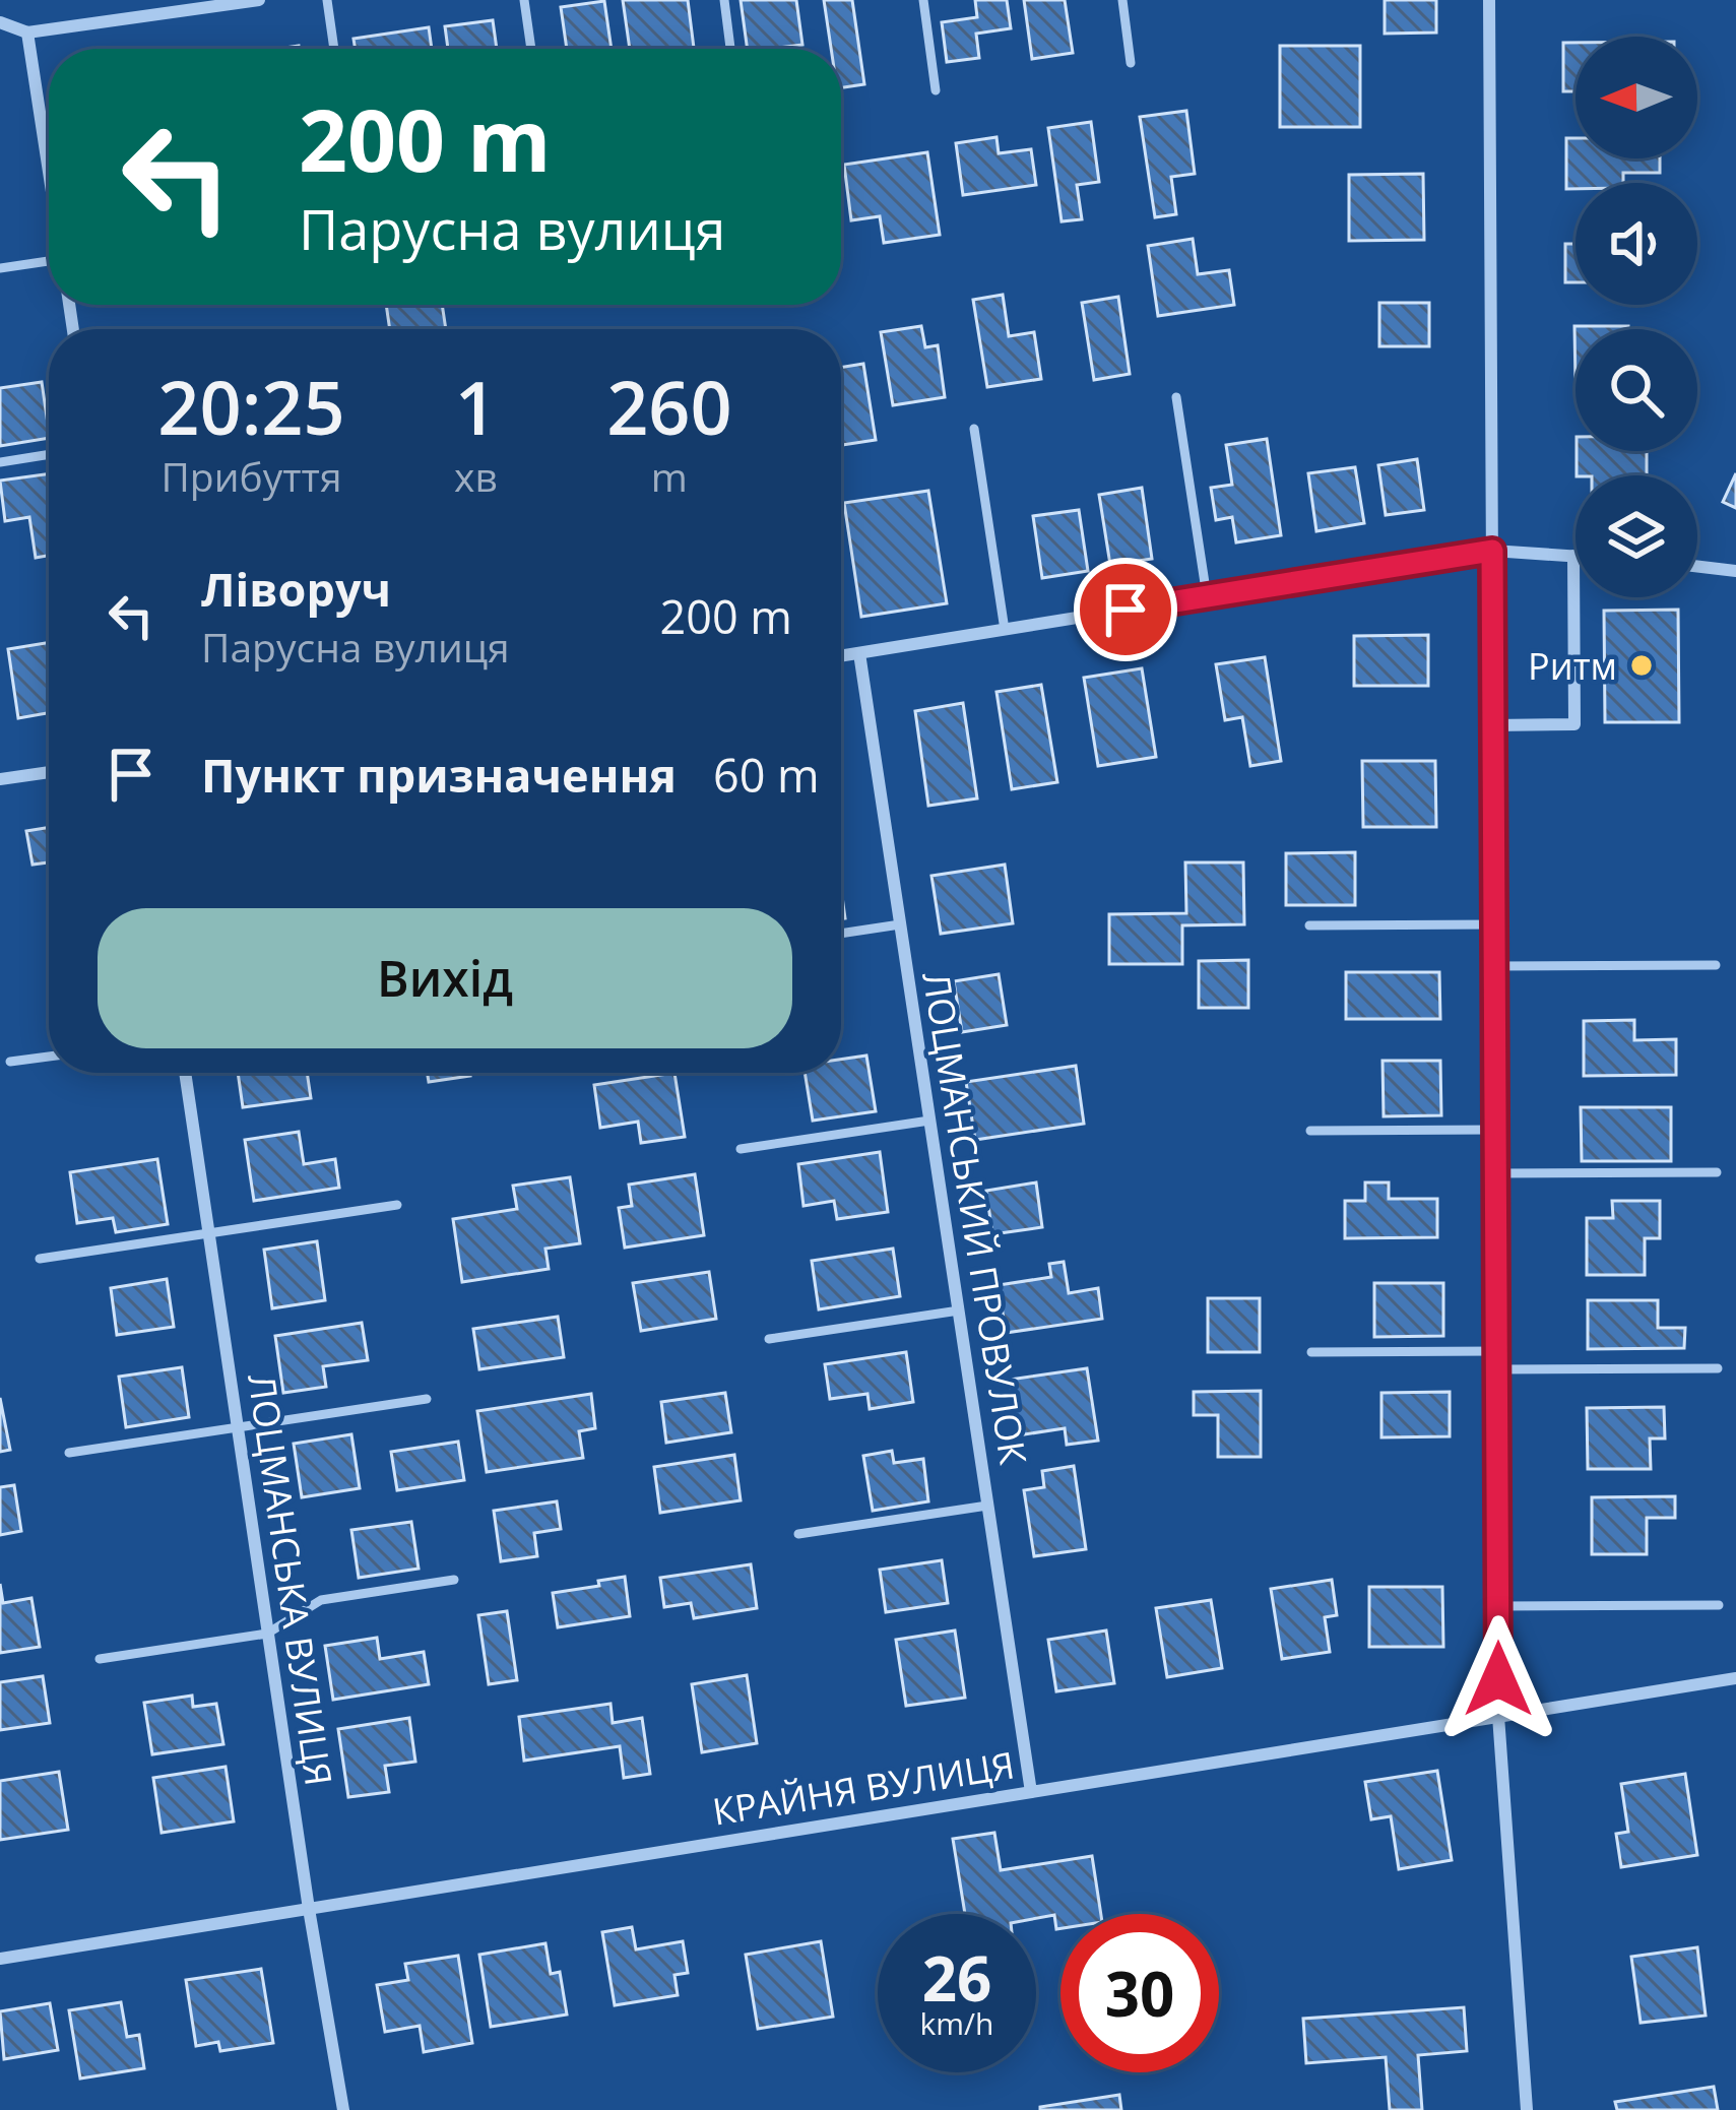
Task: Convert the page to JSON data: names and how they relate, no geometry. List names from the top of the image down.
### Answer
{
  "streets": {
    "street": ["ЛОЦМАНСЬКИЙ ПРОВУЛОК", "ЛОЦМАНСЬКА ВУЛИЦЯ", "КРАЙНЯ ВУЛИЦЯ"]
  },
  "crossings": [
    ["ЛОЦМАНСЬКИЙ ПРОВУЛОК", "КРАЙНЯ ВУЛИЦЯ"],
    ["ЛОЦМАНСЬКА ВУЛИЦЯ", "КРАЙНЯ ВУЛИЦЯ"]
  ],
  "places": ["Ритм"],
  "north": "left",
  "page": {
    "turn": ["200 m", "Парусна вулиця"],
    "eta": [
      "20:25",
      "Прибуття",
      "1",
      "хв",
      "260",
      "m"
    ],
    "list": [
      {
        "name": "Ліворуч",
        "note": "Парусна вулиця",
        "value": "200 m"
      },
      {
        "name": "Пункт призначення",
        "value": "60 m"
      }
    ],
    "buttons": "Вихід",
    "speed": "26 km/h",
    "limit": "30"
  }
}
